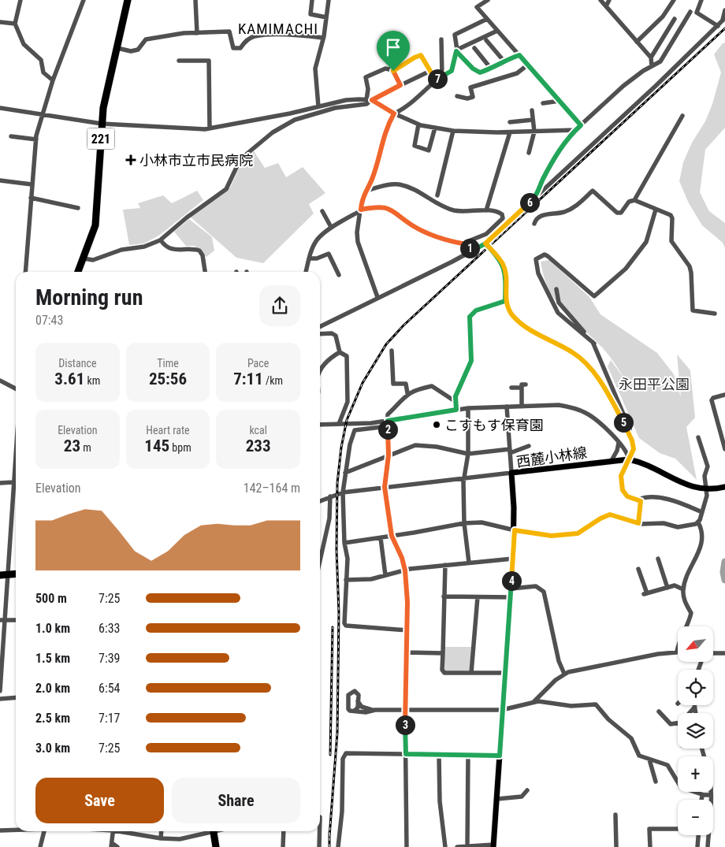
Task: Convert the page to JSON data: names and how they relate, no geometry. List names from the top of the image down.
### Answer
{
  "streets": {
    "highway": ["221"],
    "main road": ["西麓小林線"]
  },
  "districts": ["KAMIMACHI"],
  "parks": ["永田平公園"],
  "places": {
    "health": ["小林市立市民病院"],
    "other": ["こすもす保育園"]
  },
  "north": "bottom left",
  "page": {
    "pins": [
      "7",
      "6",
      "1",
      "5",
      "2",
      "4",
      "3"
    ],
    "heading": ["Morning run", "07:43"],
    "stats": [
      ["Distance", "3.61 km"],
      ["Time", "25:56"],
      ["Pace", "7:11 /km"],
      ["Elevation", "23 m"],
      ["Heart rate", "145 bpm"],
      ["kcal", "233"]
    ],
    "chart": ["Elevation", "142–164 m"],
    "list": [
      {
        "name": "500 m",
        "note": "7:25"
      },
      {
        "name": "1.0 km",
        "note": "6:33"
      },
      {
        "name": "1.5 km",
        "note": "7:39"
      },
      {
        "name": "2.0 km",
        "note": "6:54"
      },
      {
        "name": "2.5 km",
        "note": "7:17"
      },
      {
        "name": "3.0 km",
        "note": "7:25"
      }
    ],
    "map_buttons": ["+", "−"],
    "buttons": ["Save", "Share"]
  }
}
